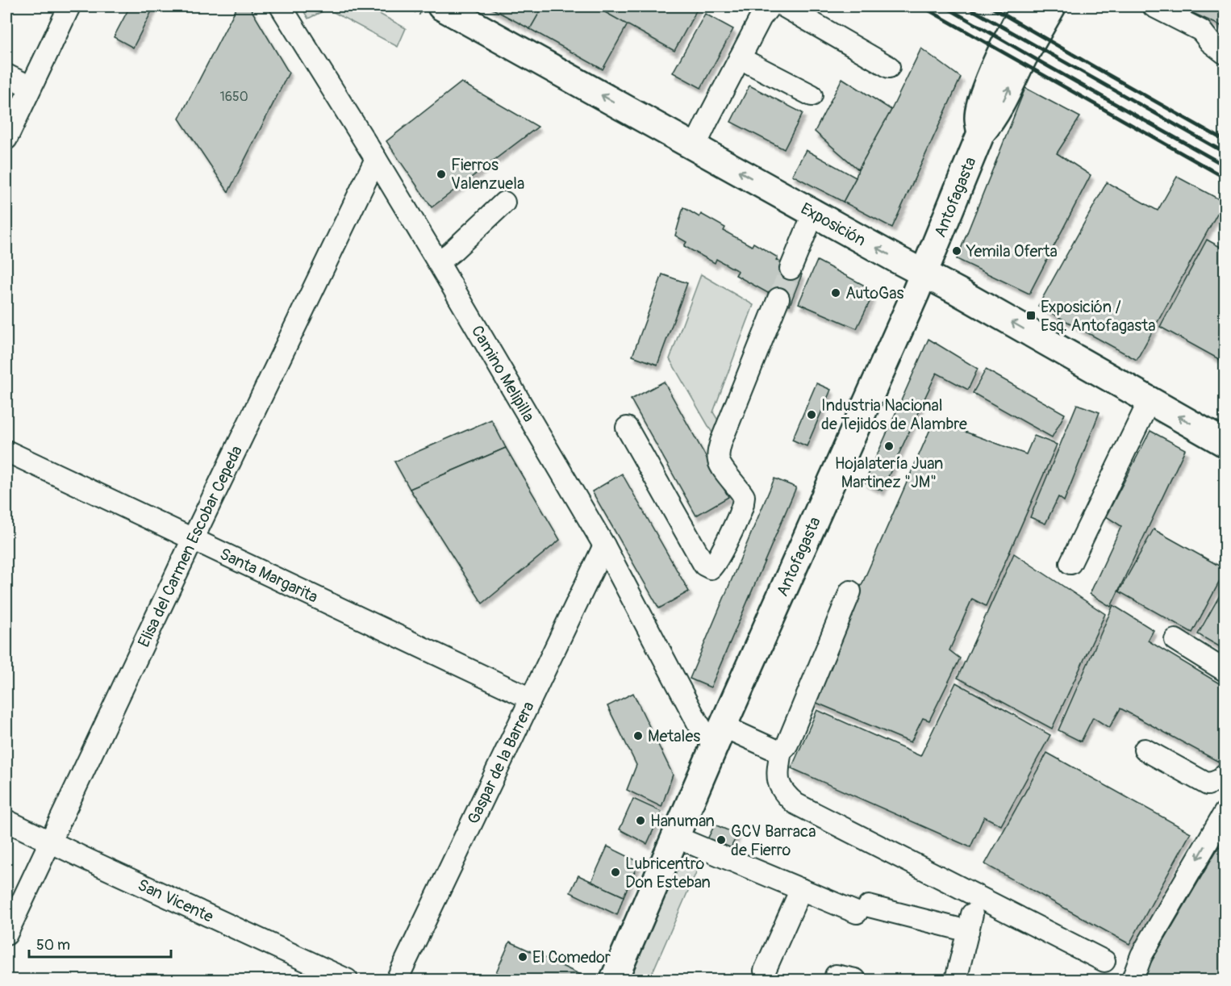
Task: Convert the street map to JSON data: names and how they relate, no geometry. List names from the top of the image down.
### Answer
{
  "streets": {
    "main road": ["Antofagasta", "Exposición"],
    "street": [
      "Camino Melipilla",
      "Elisa del Carmen Escobar Cepeda",
      "Santa Margarita",
      "Gaspar de la Barrera",
      "San Vicente"
    ]
  },
  "crossings": [
    ["Antofagasta", "Exposición"],
    ["Antofagasta", "Camino Melipilla"],
    ["Camino Melipilla", "Elisa del Carmen Escobar Cepeda"],
    ["Camino Melipilla", "Gaspar de la Barrera"],
    ["Elisa del Carmen Escobar Cepeda", "Santa Margarita"],
    ["Elisa del Carmen Escobar Cepeda", "San Vicente"],
    ["Santa Margarita", "Gaspar de la Barrera"]
  ],
  "one_way": ["Exposición"],
  "places": {
    "other": [
      "Fierros Valenzuela",
      "Yemila Oferta",
      "AutoGas",
      "Industria Nacional de Tejidos de Alambre",
      "Hojalatería Juan Martinez \"JM\"",
      "Metales",
      "Hanuman",
      "GCV Barraca de Fierro",
      "Lubricentro Don Esteban",
      "El Comedor"
    ],
    "transit": ["Exposición / Esq. Antofagasta"]
  },
  "house_numbers": ["1650"],
  "scale_bar": "50 m"
}
